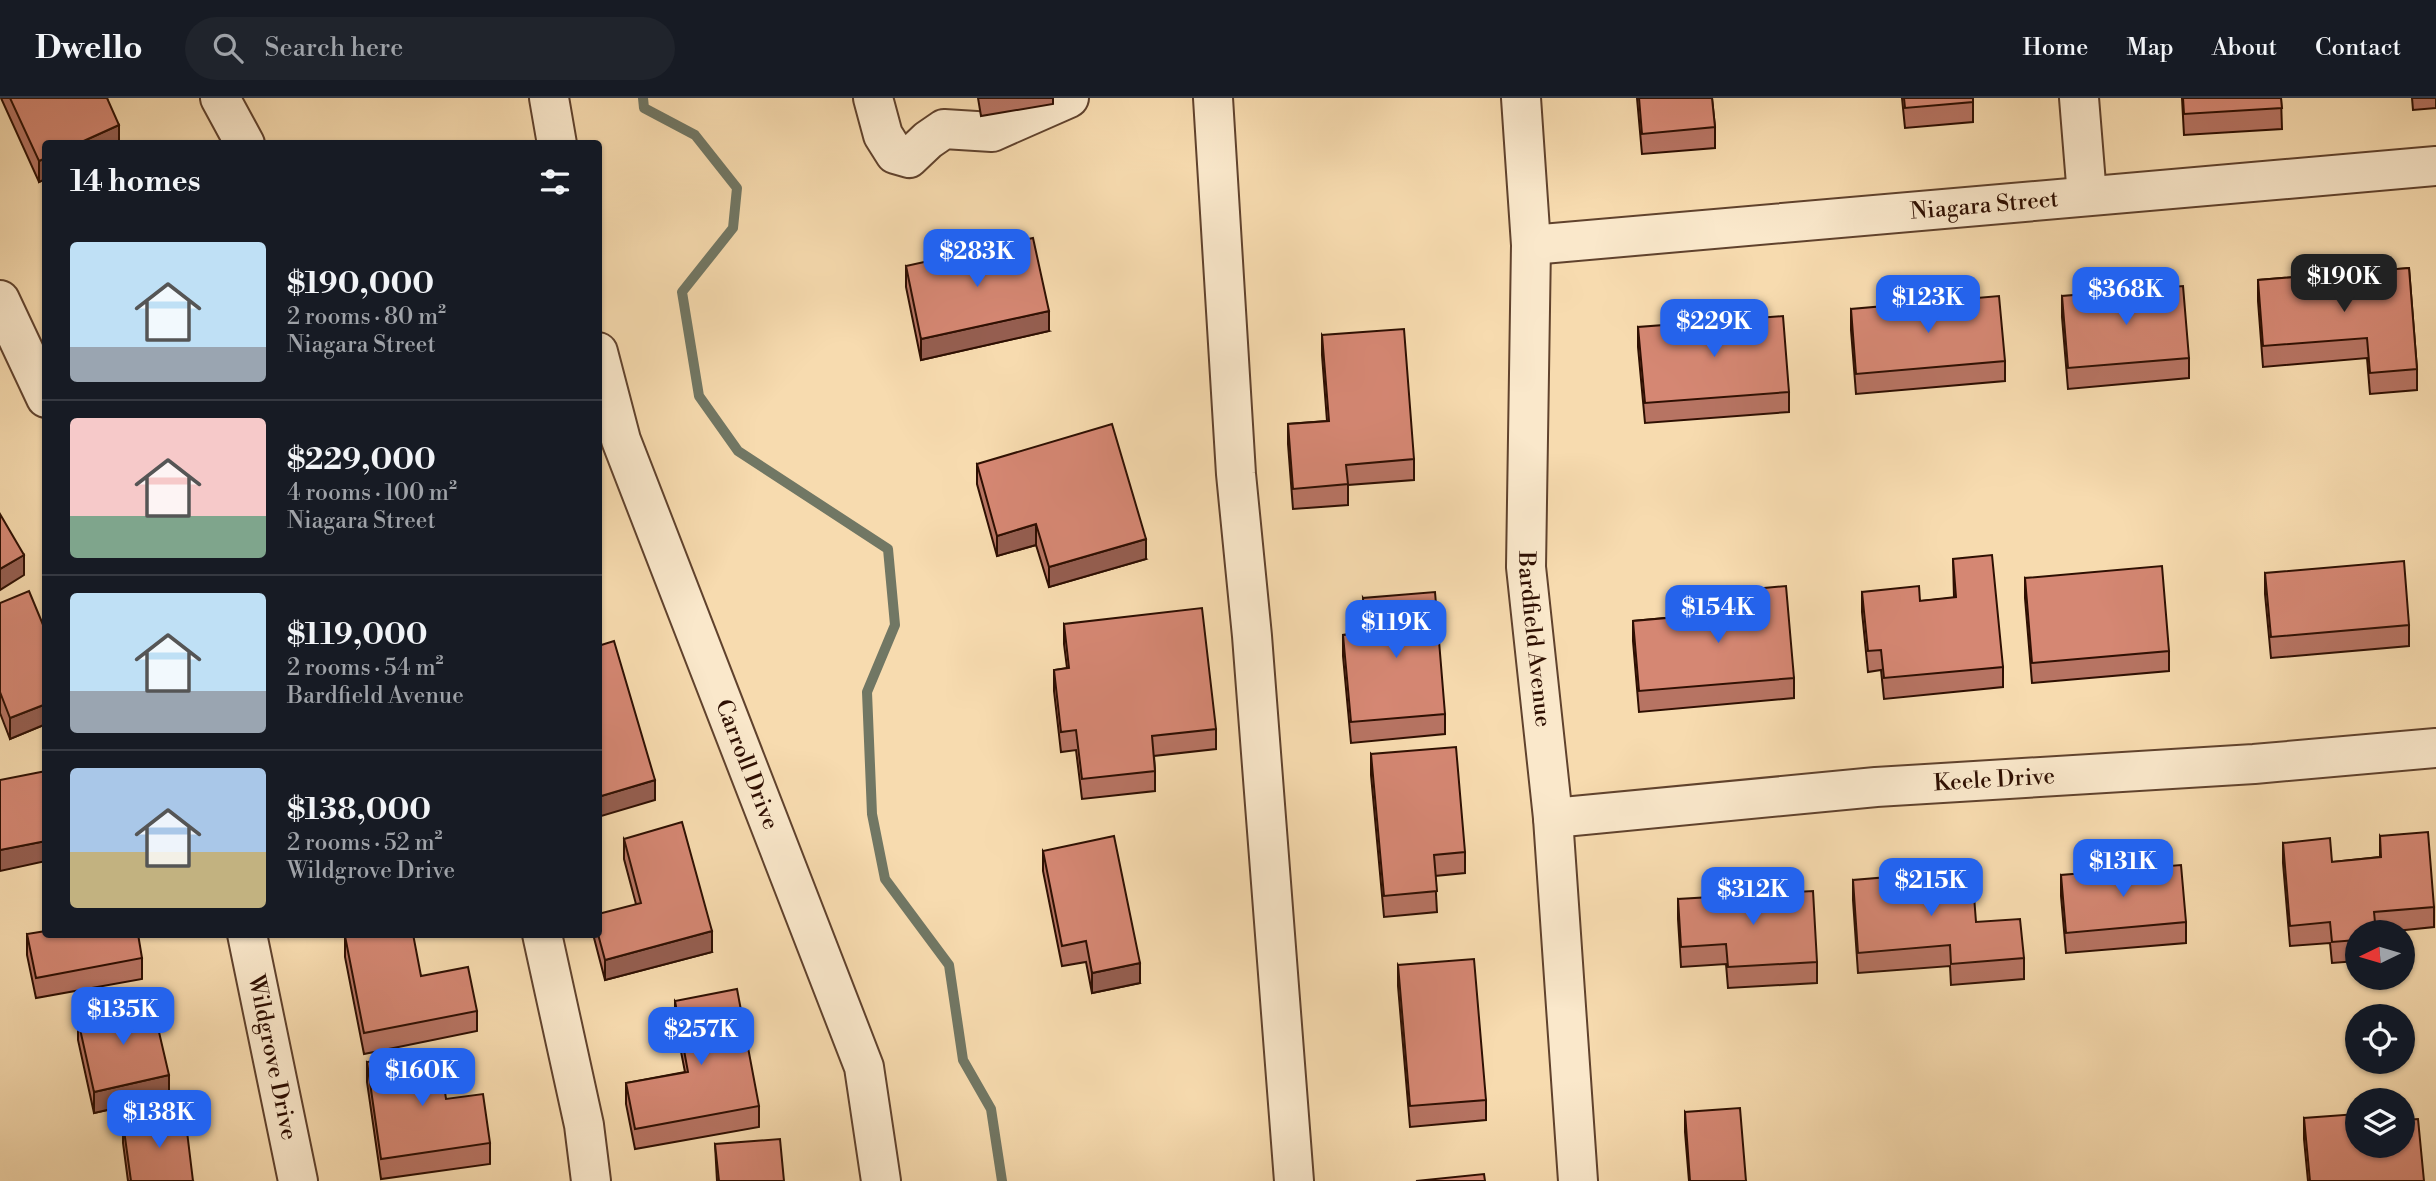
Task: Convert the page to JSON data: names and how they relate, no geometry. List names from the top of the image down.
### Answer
{
  "streets": {
    "street": [
      "Niagara Street",
      "Bardfield Avenue",
      "Carroll Drive",
      "Keele Drive",
      "Wildgrove Drive"
    ]
  },
  "crossings": [
    ["Niagara Street", "Bardfield Avenue"],
    ["Bardfield Avenue", "Keele Drive"]
  ],
  "north": "left",
  "page": {
    "header": "Dwello",
    "search": "Search here",
    "nav": [
      "Home",
      "Map",
      "About",
      "Contact"
    ],
    "heading": "14 homes",
    "list": [
      {
        "name": "$190,000",
        "note": "2 rooms · 80 m² · Niagara Street"
      },
      {
        "name": "$229,000",
        "note": "4 rooms · 100 m² · Niagara Street"
      },
      {
        "name": "$119,000",
        "note": "2 rooms · 54 m² · Bardfield Avenue"
      },
      {
        "name": "$138,000",
        "note": "2 rooms · 52 m² · Wildgrove Drive"
      }
    ],
    "price": [
      "$283K",
      "$190K",
      "$368K",
      "$123K",
      "$229K",
      "$154K",
      "$119K",
      "$131K",
      "$215K",
      "$312K",
      "$135K",
      "$257K",
      "$160K",
      "$138K"
    ]
  }
}
